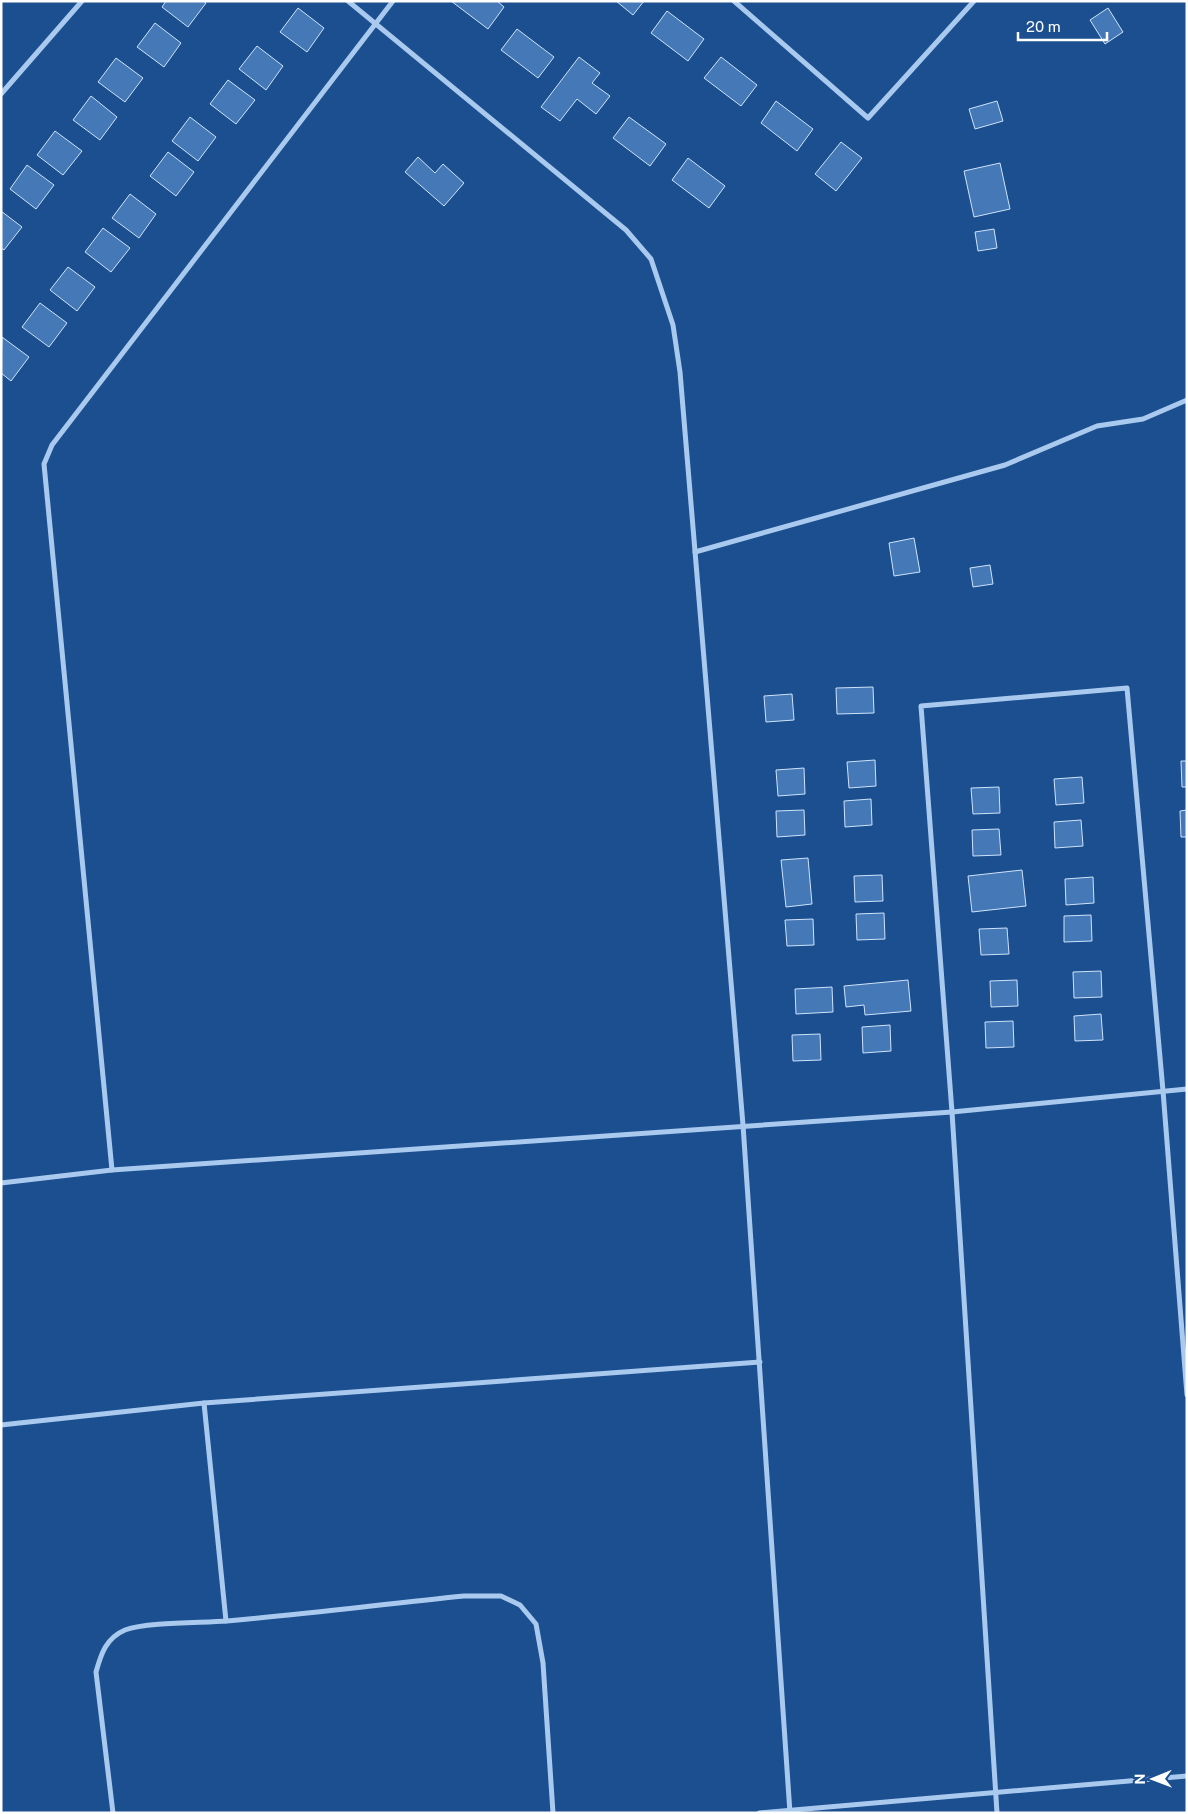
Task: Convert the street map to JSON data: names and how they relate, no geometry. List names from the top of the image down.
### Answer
{
  "scale_bar": "20 m",
  "north": "left"
}
